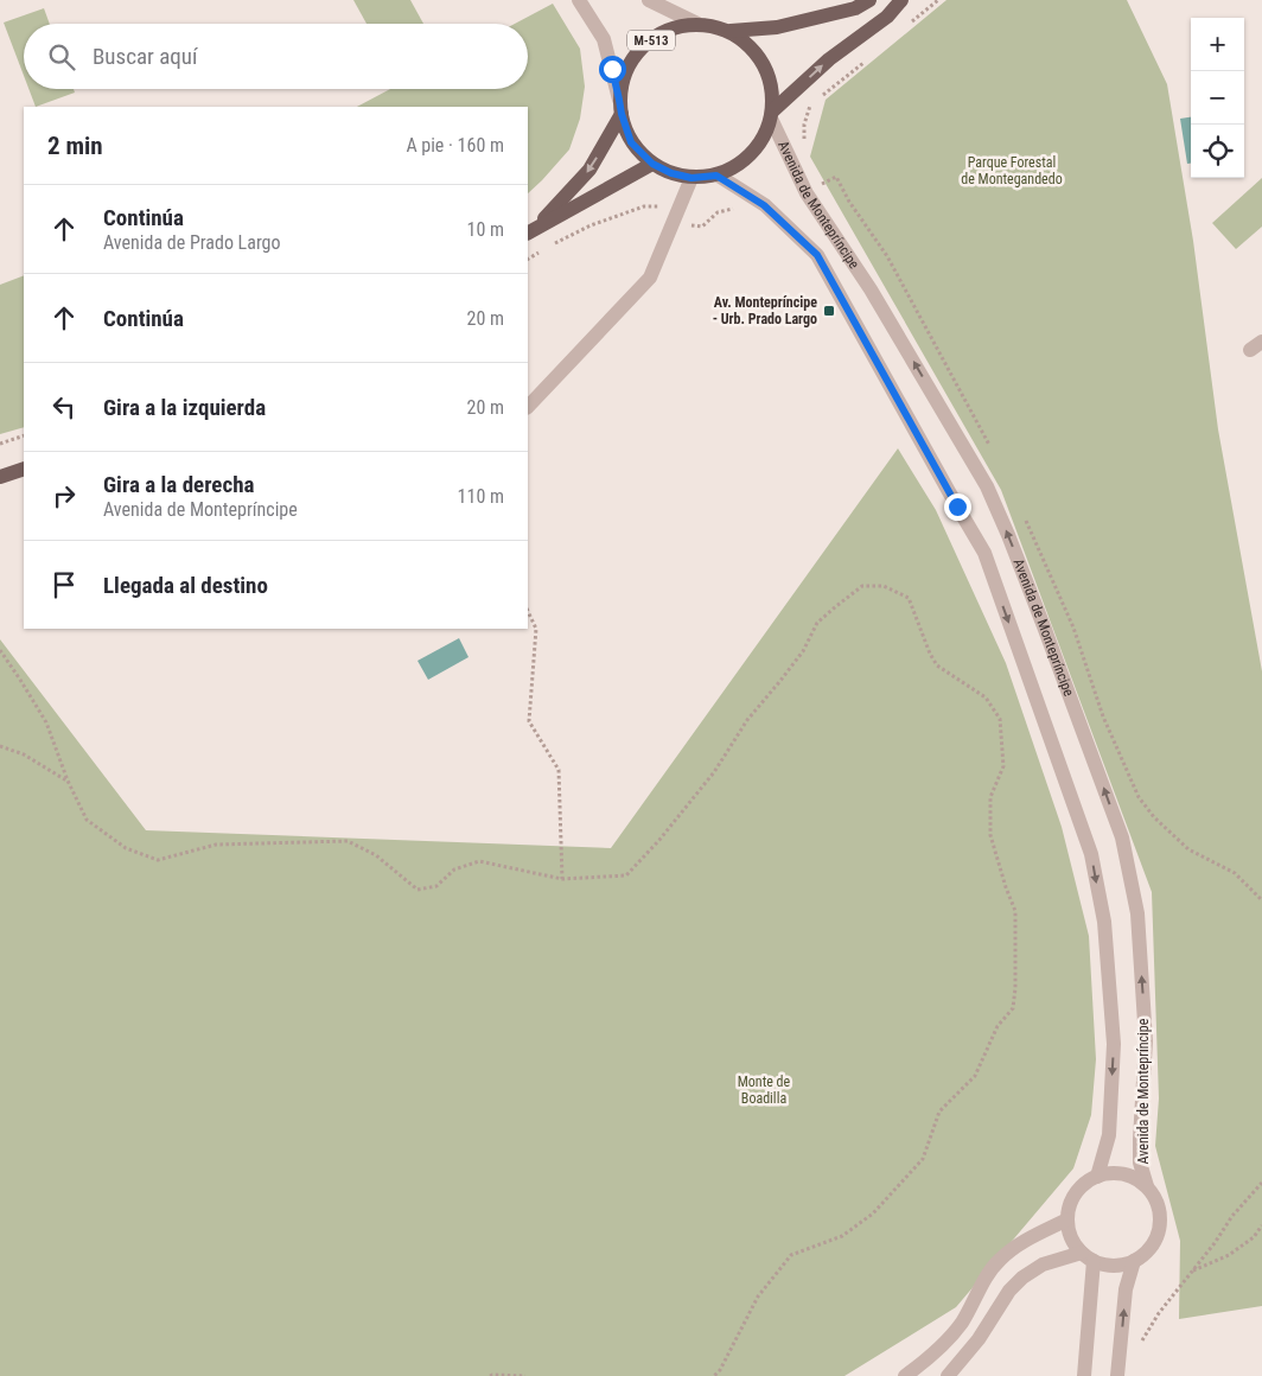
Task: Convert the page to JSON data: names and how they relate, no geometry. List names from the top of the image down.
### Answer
{
  "streets": {
    "main road": ["M-513"],
    "street": ["Avenida de Montepríncipe"]
  },
  "crossings": [
    ["M-513", "Avenida de Montepríncipe"]
  ],
  "parks": ["Parque Forestal de Montegandedo", "Monte de Boadilla"],
  "places": {
    "transit": ["Av. Montepríncipe - Urb. Prado Largo"]
  },
  "page": {
    "map_buttons": ["+", "−"],
    "search": "Buscar aquí",
    "heading": ["2 min", "A pie · 160 m"],
    "list": [
      ["Continúa", "Avenida de Prado Largo", "10 m"],
      ["Continúa", "20 m"],
      ["Gira a la izquierda", "20 m"],
      ["Gira a la derecha", "Avenida de Montepríncipe", "110 m"],
      "Llegada al destino"
    ]
  }
}
